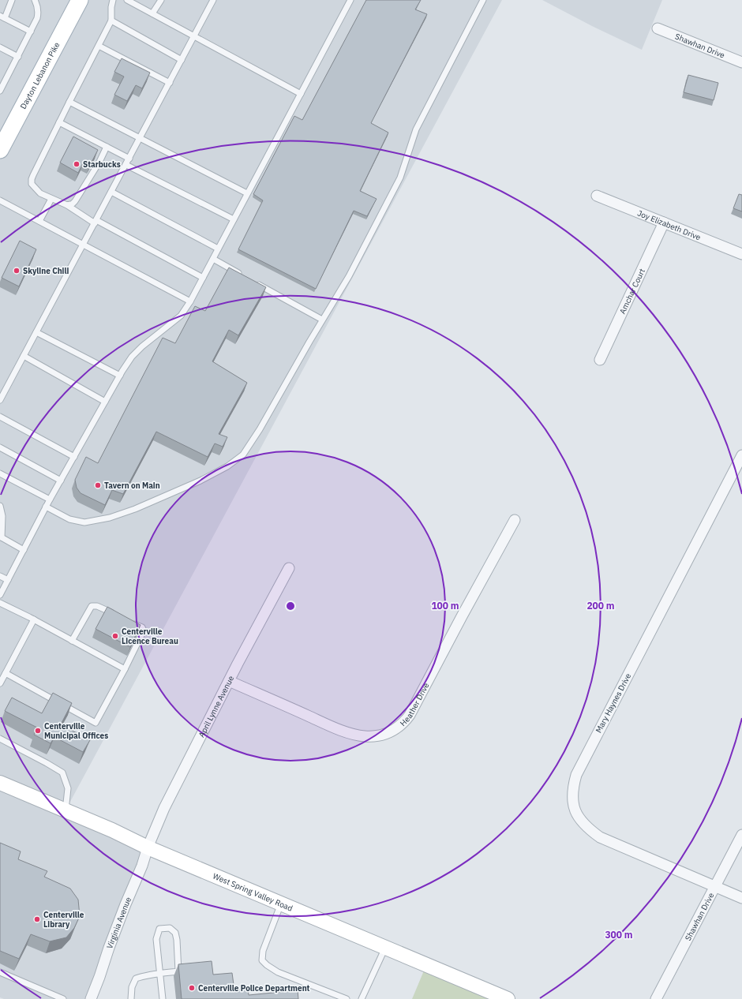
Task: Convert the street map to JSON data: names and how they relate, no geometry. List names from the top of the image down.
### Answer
{
  "streets": {
    "main road": ["Dayton Lebanon Pike"],
    "street": [
      "Shawhan Drive",
      "Joy Elizabeth Drive",
      "Amchar Court",
      "Mary Haynes Drive",
      "Heather Drive",
      "April Lynne Avenue",
      "West Spring Valley Road",
      "Virginia Avenue"
    ]
  },
  "crossings": [
    ["Shawhan Drive", "Mary Haynes Drive"],
    ["Joy Elizabeth Drive", "Amchar Court"],
    ["Heather Drive", "April Lynne Avenue"],
    ["April Lynne Avenue", "West Spring Valley Road"],
    ["April Lynne Avenue", "Virginia Avenue"],
    ["West Spring Valley Road", "Virginia Avenue"]
  ],
  "places": [
    "Starbucks",
    "Skyline Chili",
    "Tavern on Main",
    "Centerville Licence Bureau",
    "Centerville Municipal Offices",
    "Centerville Library",
    "Centerville Police Department"
  ],
  "rings": ["100 m", "200 m", "300 m"]
}
